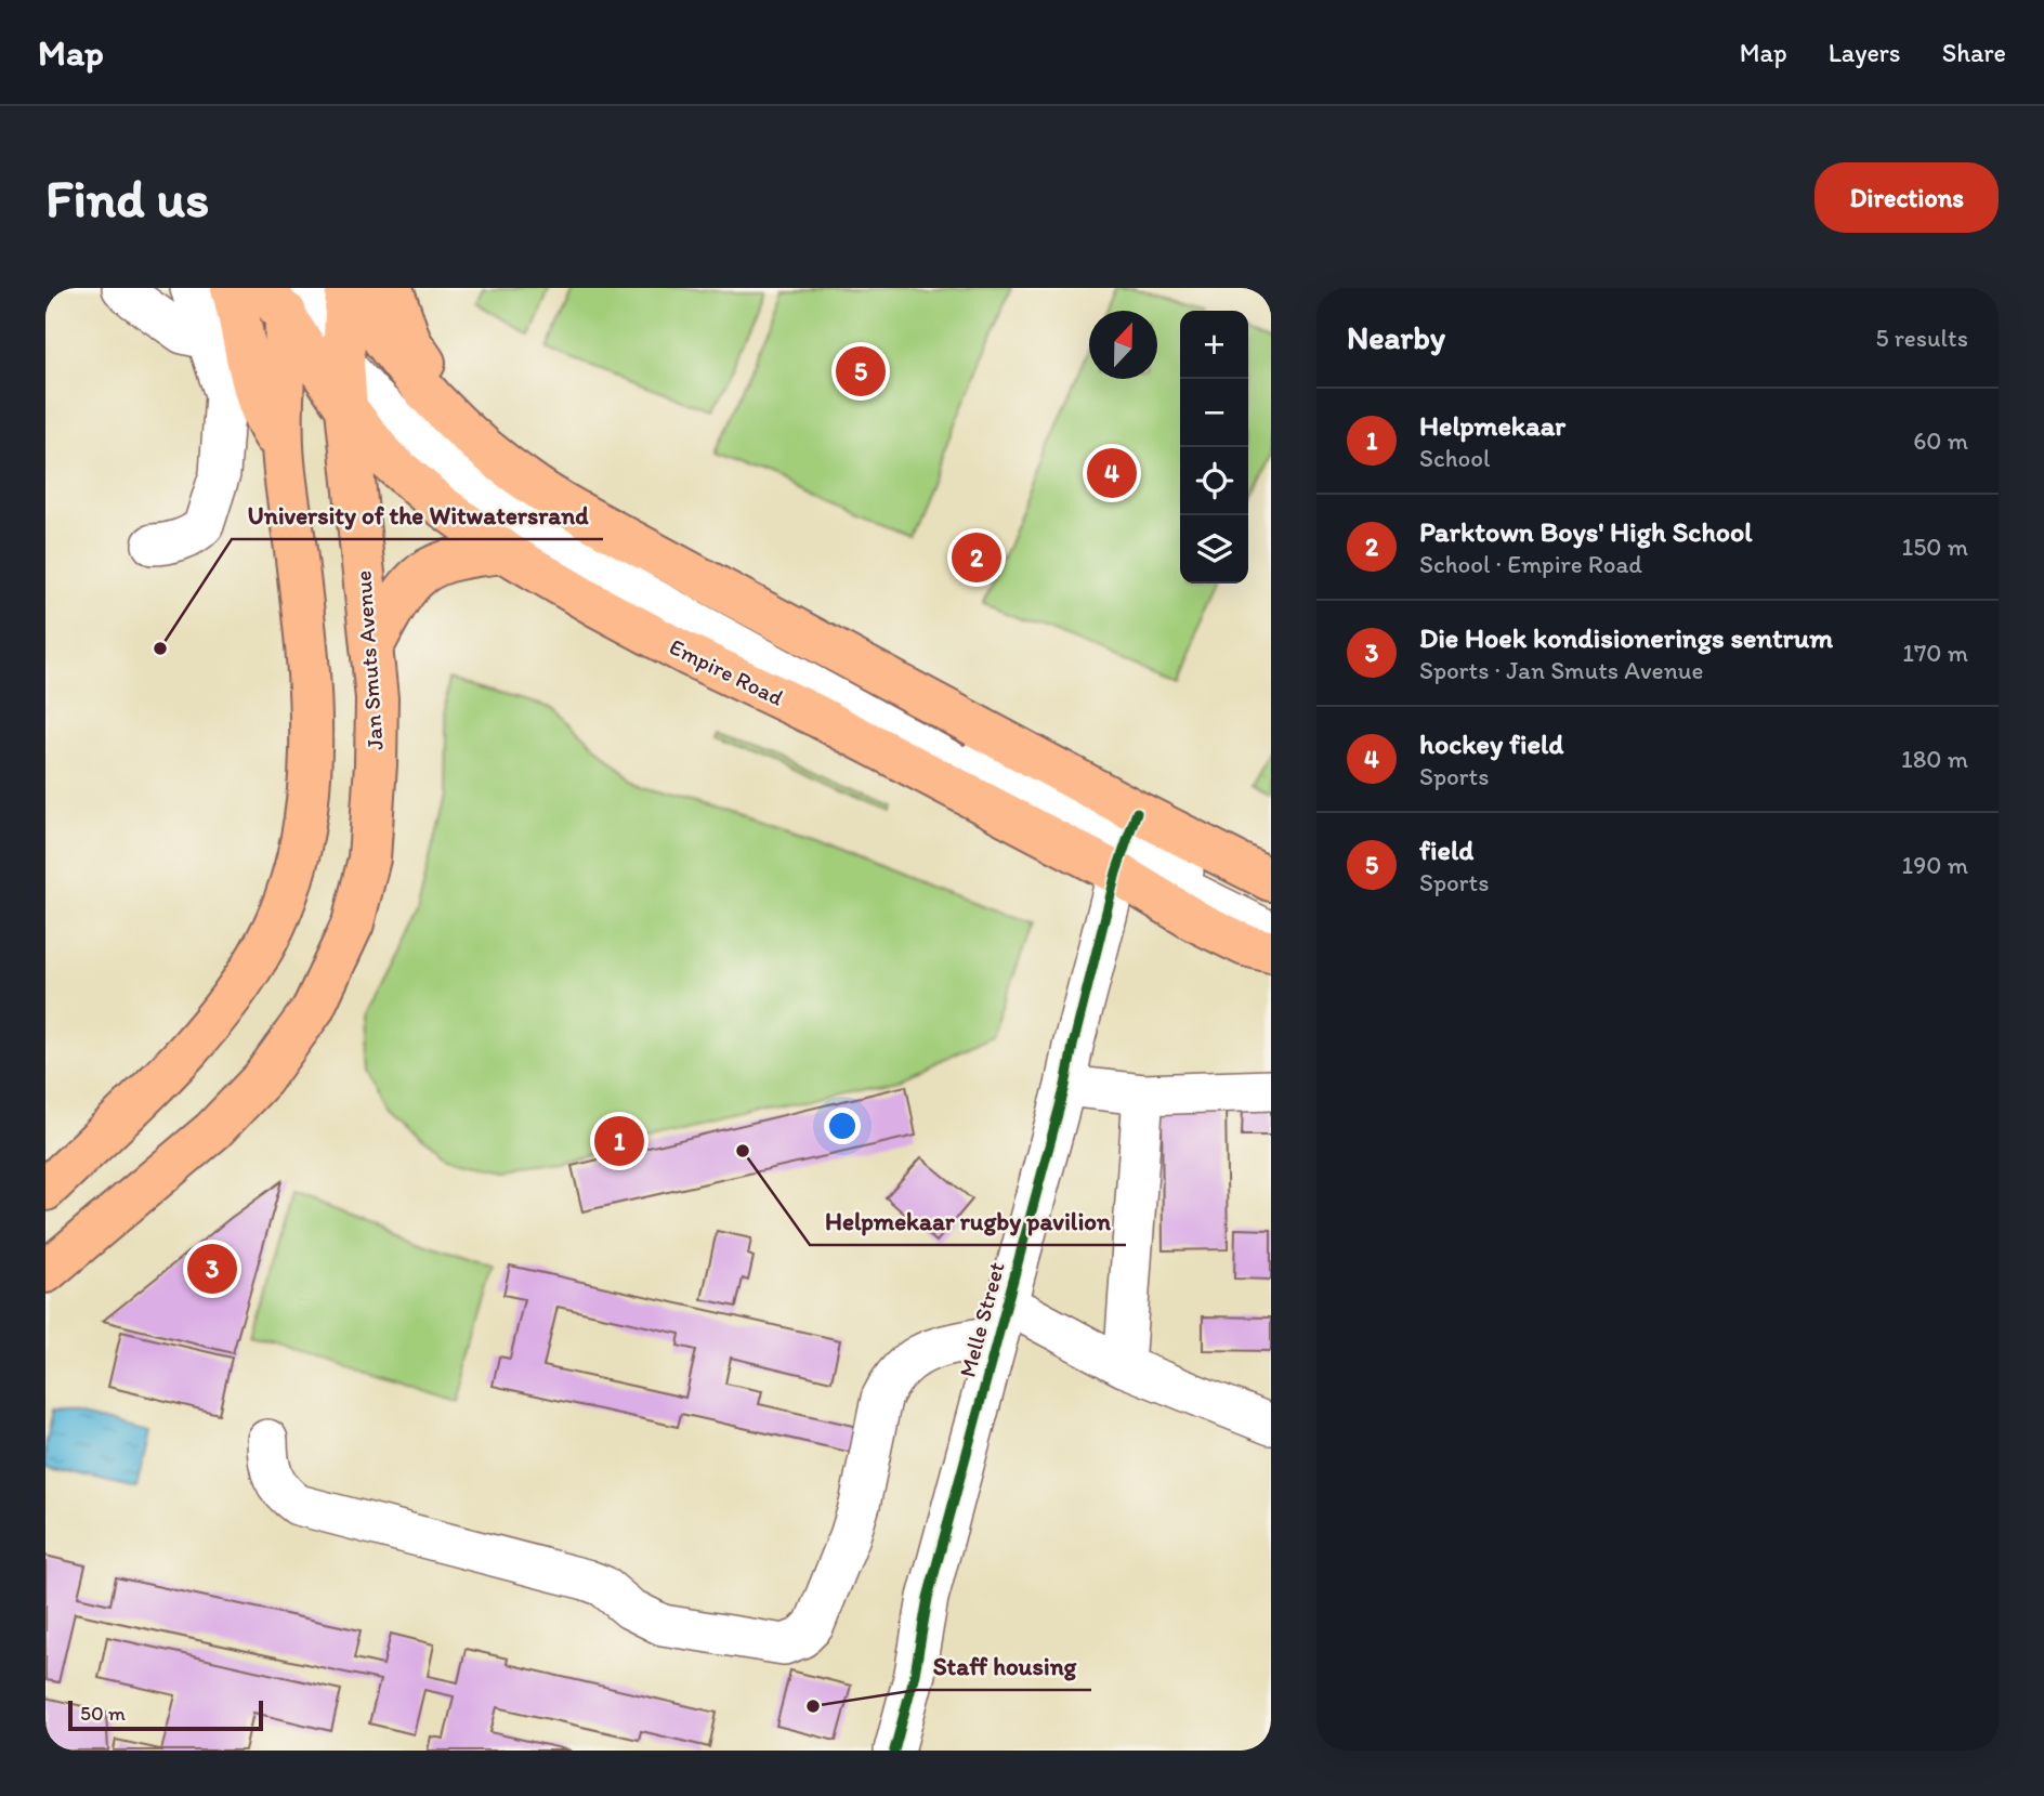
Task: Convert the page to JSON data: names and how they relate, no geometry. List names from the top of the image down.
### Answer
{
  "streets": {
    "main road": ["Jan Smuts Avenue", "Empire Road"],
    "street": ["Melle Street"]
  },
  "crossings": [
    ["Jan Smuts Avenue", "Empire Road"],
    ["Empire Road", "Melle Street"]
  ],
  "places": ["University of the Witwatersrand", "Helpmekaar rugby pavilion", "Staff housing"],
  "scale_bar": "50 m",
  "north": "top",
  "page": {
    "header": "Map",
    "nav": ["Map", "Layers", "Share"],
    "buttons": "Directions",
    "title": "Find us",
    "heading": ["Nearby", "5 results"],
    "map_buttons": ["+", "−"],
    "pins": [
      "5",
      "4",
      "2",
      "1",
      "3"
    ],
    "list": [
      {
        "mark": "1",
        "name": "Helpmekaar",
        "note": "School",
        "value": "60 m"
      },
      {
        "mark": "2",
        "name": "Parktown Boys' High School",
        "note": "School · Empire Road",
        "value": "150 m"
      },
      {
        "mark": "3",
        "name": "Die Hoek kondisionerings sentrum",
        "note": "Sports · Jan Smuts Avenue",
        "value": "170 m"
      },
      {
        "mark": "4",
        "name": "hockey field",
        "note": "Sports",
        "value": "180 m"
      },
      {
        "mark": "5",
        "name": "field",
        "note": "Sports",
        "value": "190 m"
      }
    ],
    "scale": "50 m"
  }
}
